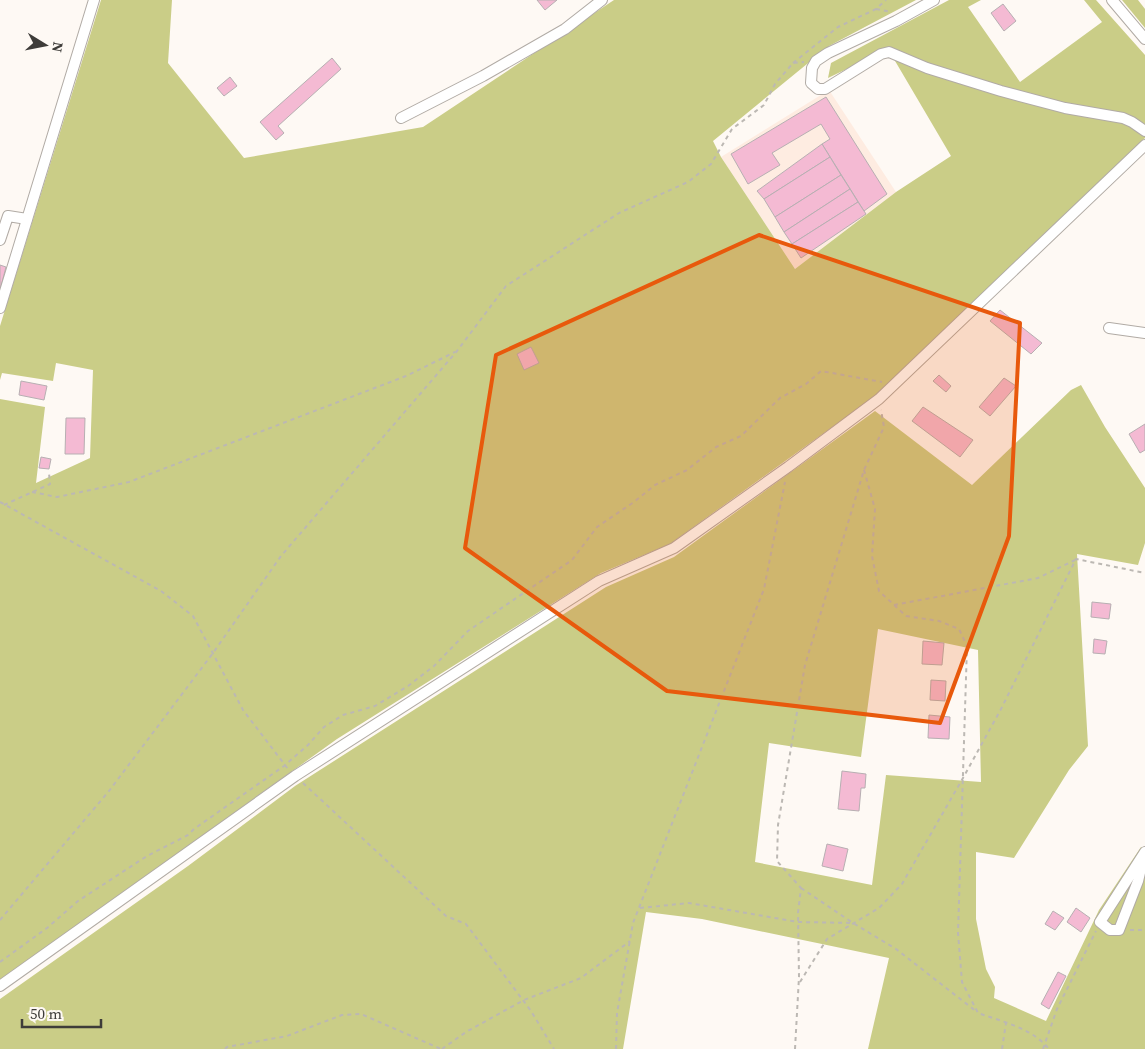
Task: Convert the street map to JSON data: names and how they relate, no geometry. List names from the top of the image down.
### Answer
{
  "scale_bar": "50 m",
  "north": "right"
}
